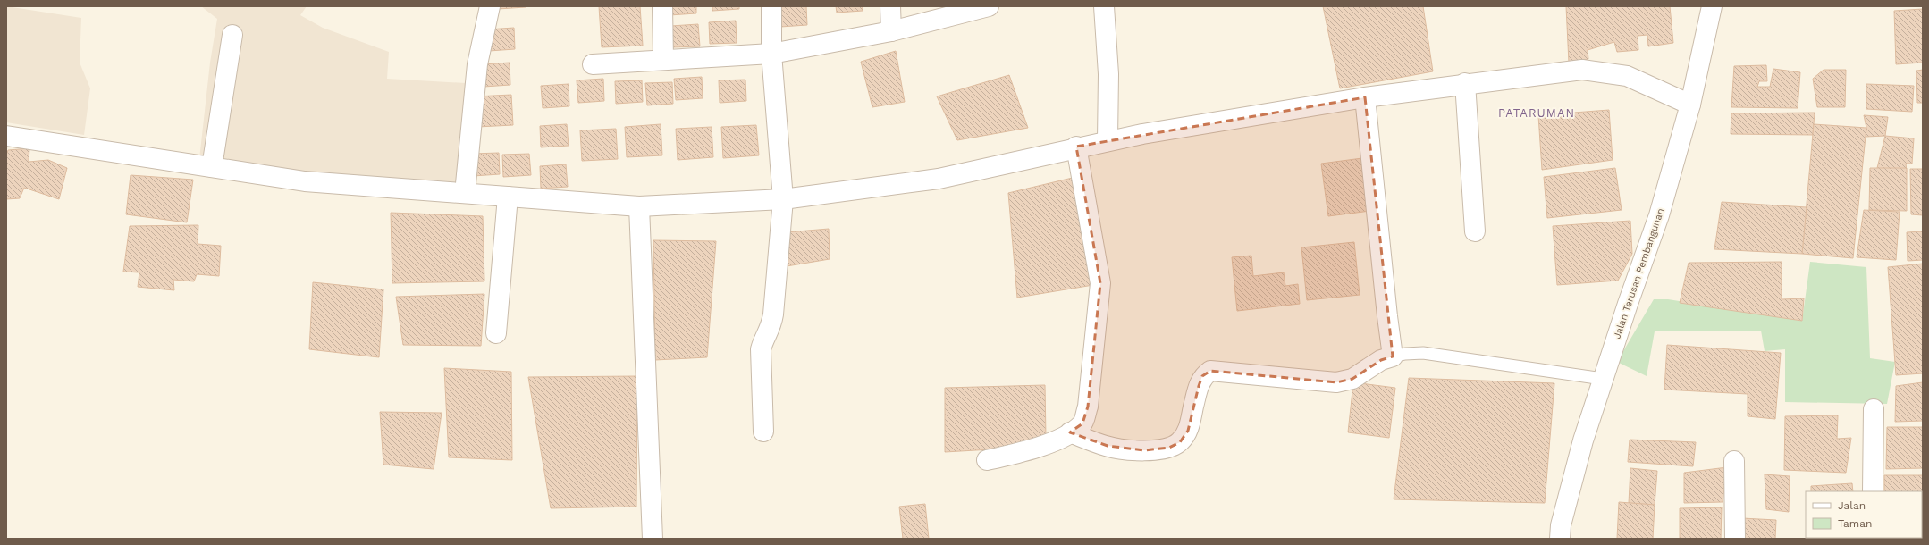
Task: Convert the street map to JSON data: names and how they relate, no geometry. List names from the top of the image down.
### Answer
{
  "streets": {
    "street": ["Jalan Terusan Pembangunan"]
  },
  "districts": ["PATARUMAN"],
  "legend": ["Jalan", "Taman"]
}
